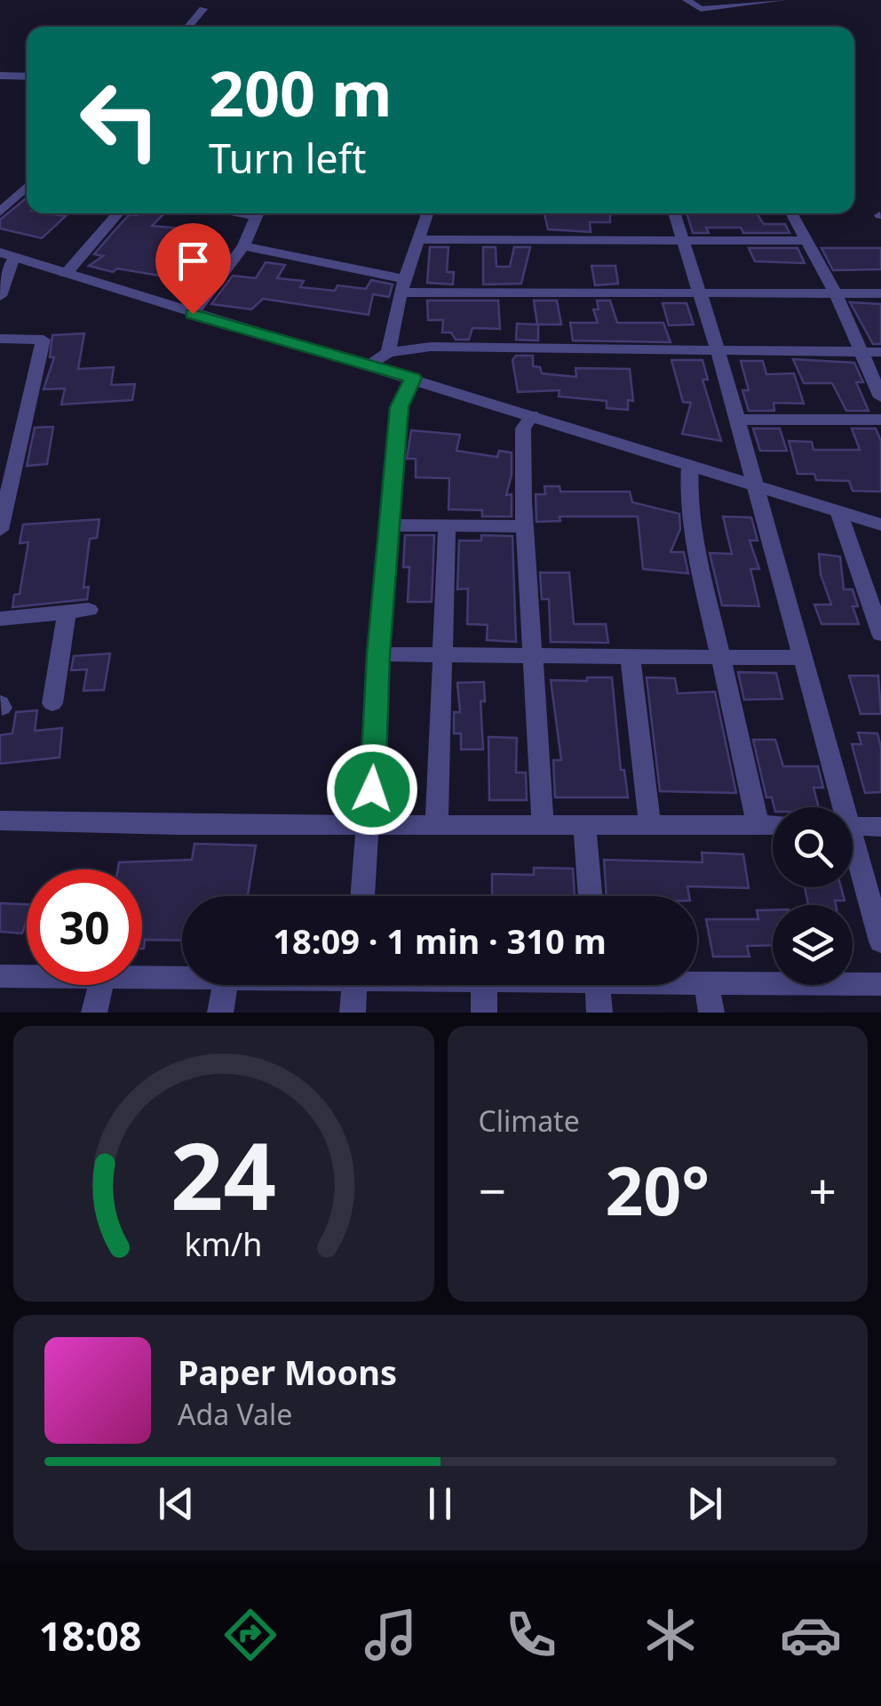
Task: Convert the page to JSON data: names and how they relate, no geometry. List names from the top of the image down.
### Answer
{
  "page": {
    "turn": ["200 m", "Turn left"],
    "limit": "30",
    "trip": "18:09 · 1 min · 310 m",
    "tile": "Climate",
    "heat": ["−", "20°", "+"],
    "song": ["Paper Moons", "Ada Vale"],
    "tabs": "18:08",
    "gauge": ["24", "km/h"]
  }
}
